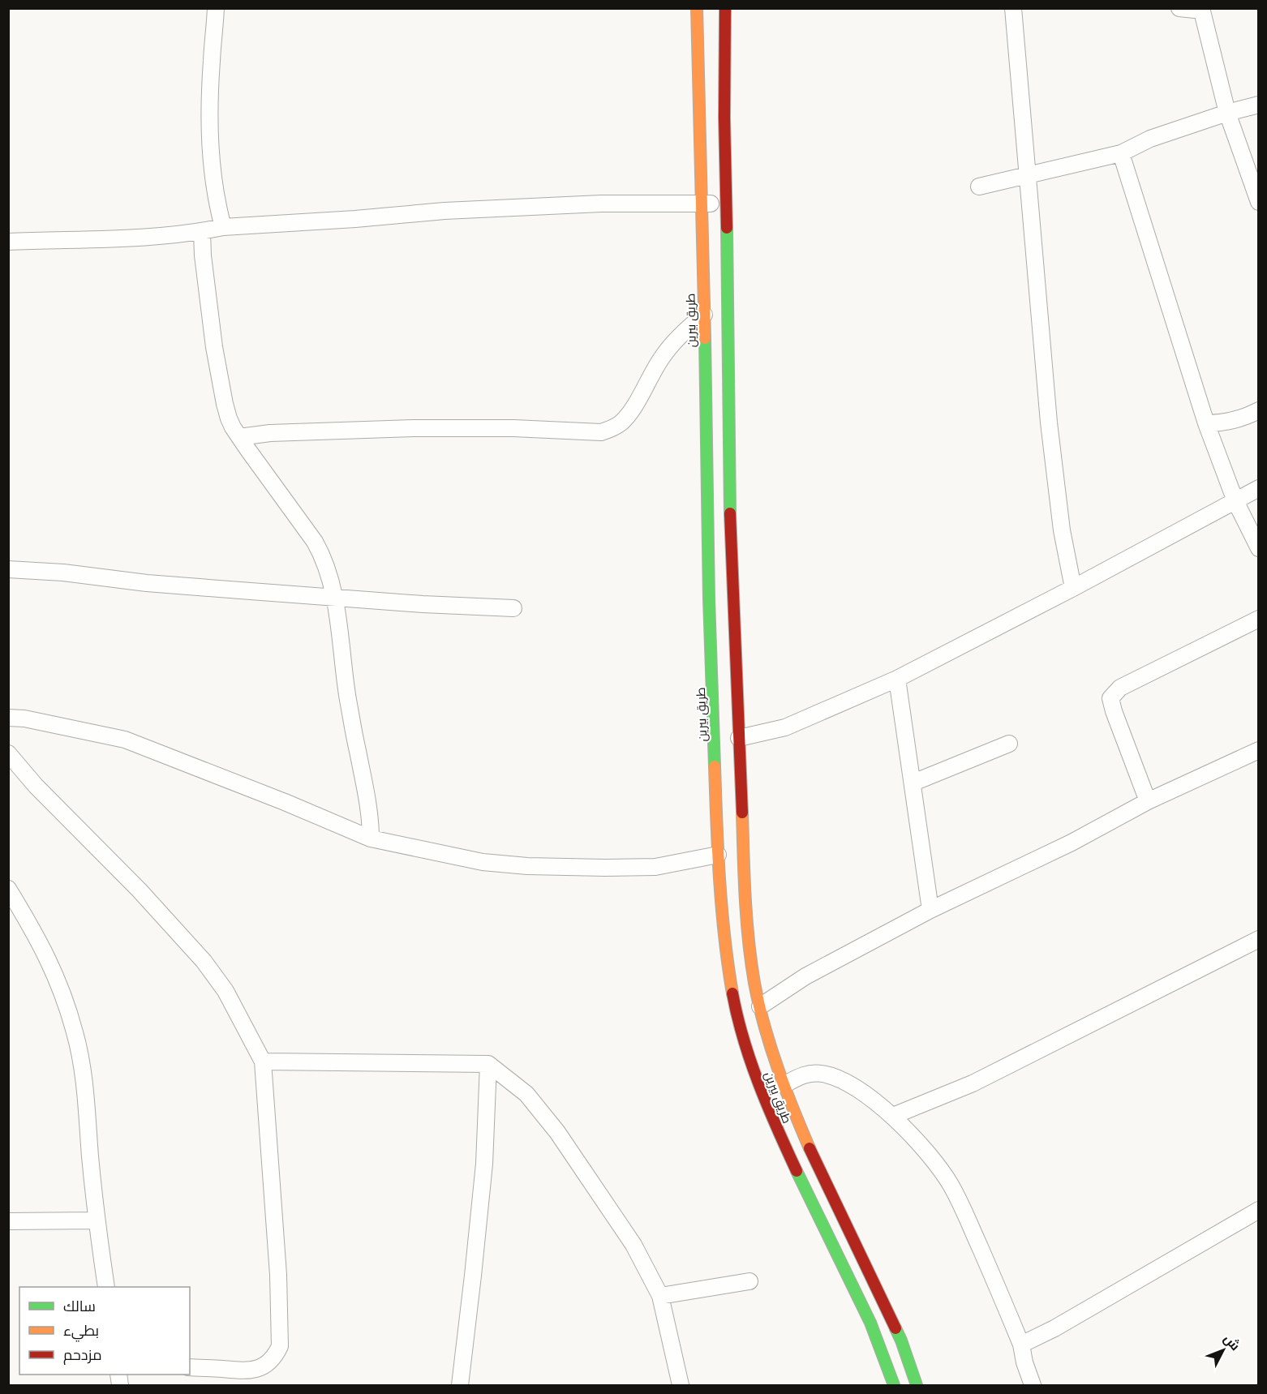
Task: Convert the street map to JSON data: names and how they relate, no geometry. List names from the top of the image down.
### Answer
{
  "streets": {
    "main road": ["طريق بيرين"]
  },
  "legend": ["سالك", "بطيء", "مزدحم"],
  "north": "top right"
}
